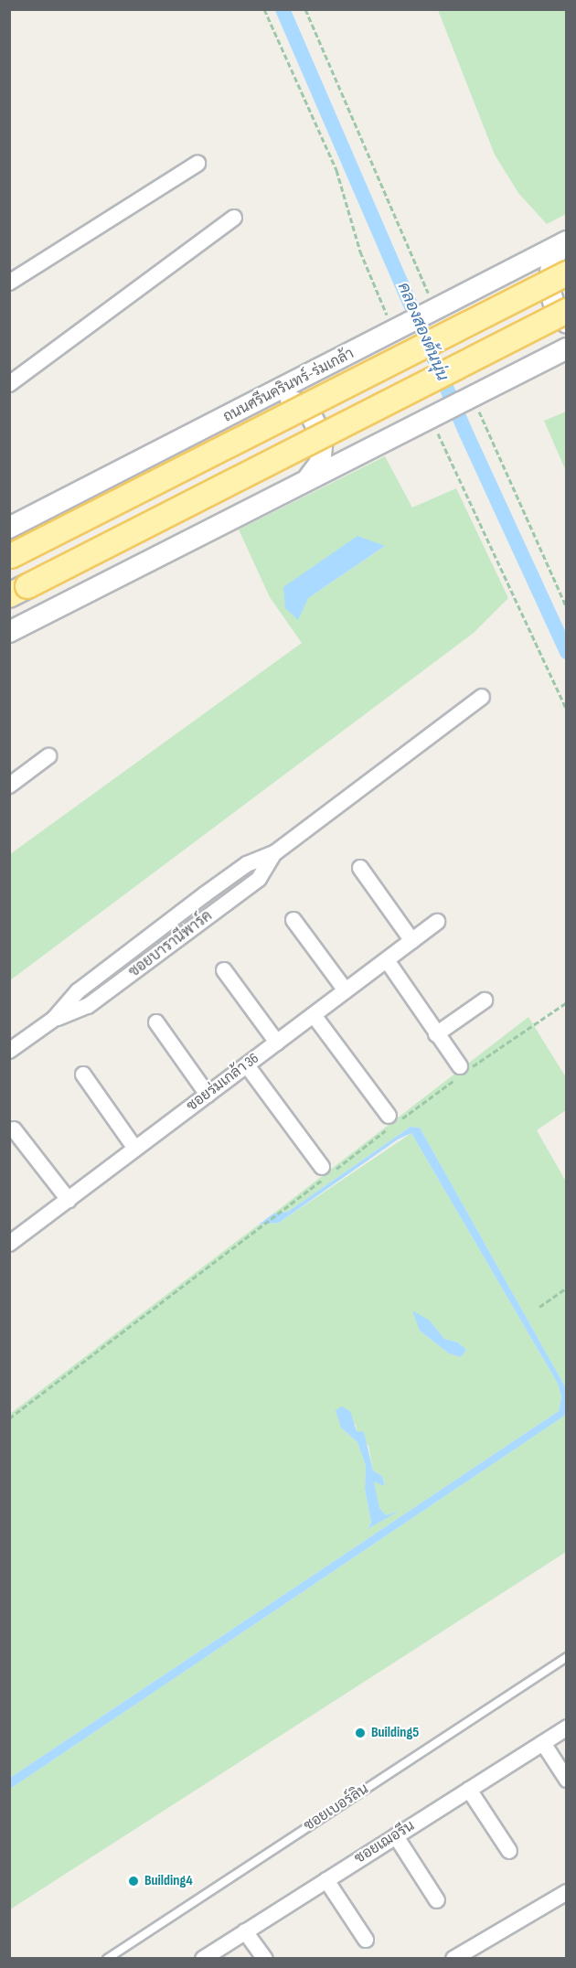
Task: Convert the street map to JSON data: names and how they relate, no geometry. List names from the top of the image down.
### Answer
{
  "streets": {
    "main road": ["ถนนศรีนครินทร์-ร่มเกล้า"],
    "street": ["ซอยบารานีพาร์ค", "ซอยร่มเกล้า 36", "ซอยเฌอรีน"],
    "lane": ["ซอยเบอร์ลิน"]
  },
  "water": ["คลองสองต้นนุ่น"],
  "places": ["Building5", "Building4"]
}
